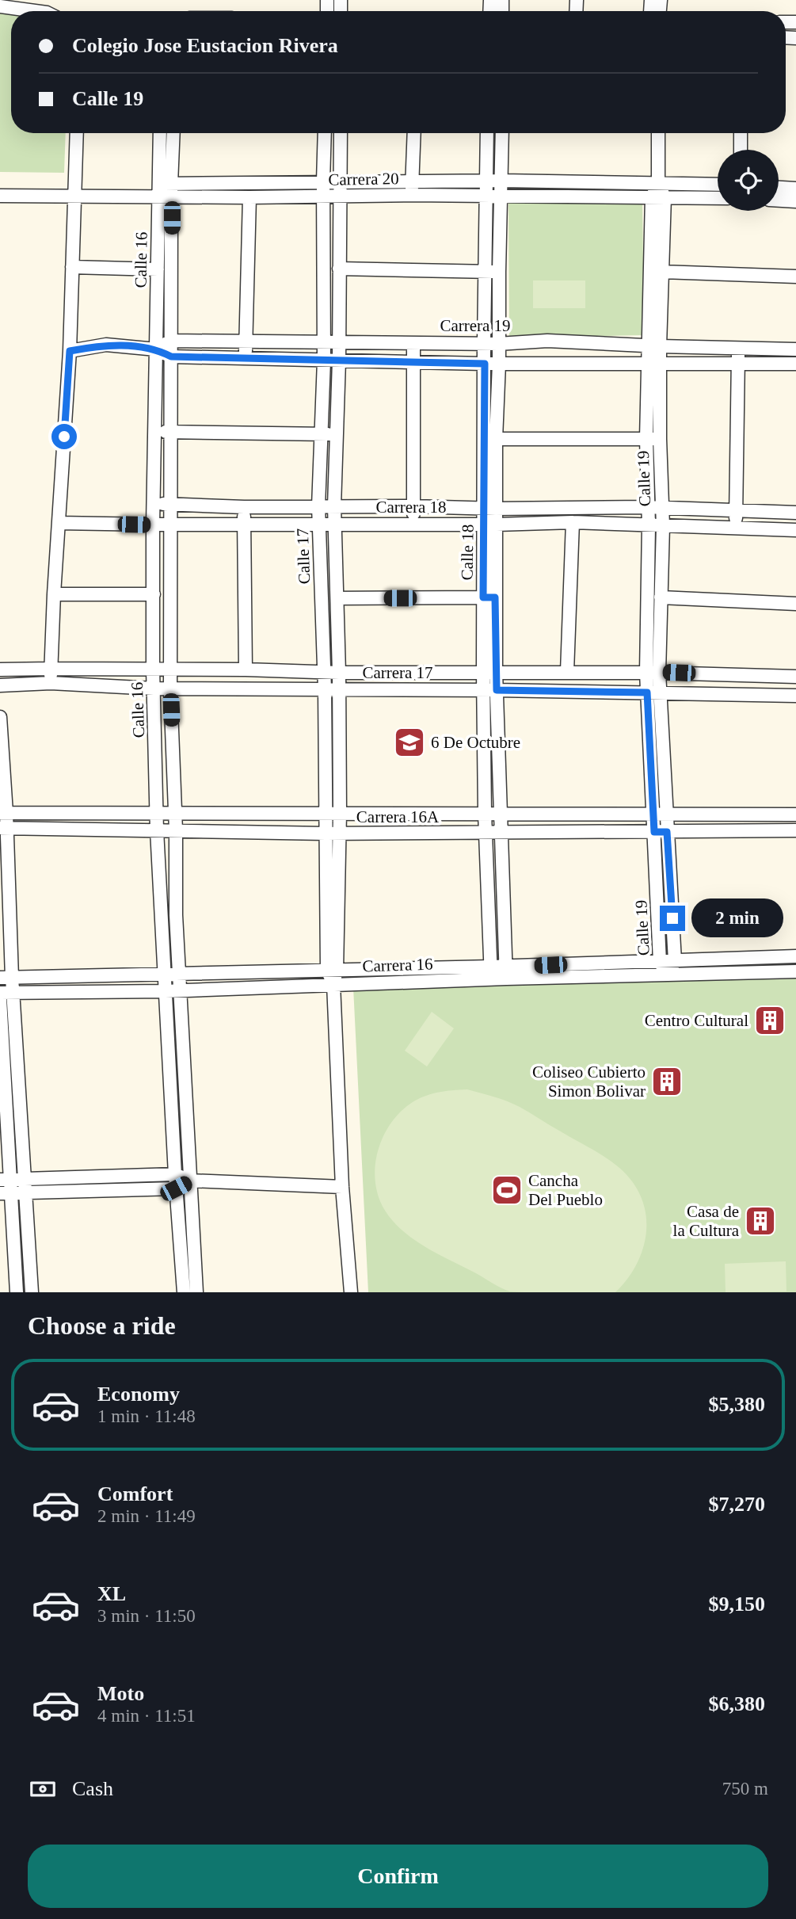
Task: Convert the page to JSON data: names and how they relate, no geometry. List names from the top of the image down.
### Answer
{
  "streets": {
    "street": [
      "Carrera 20",
      "Calle 16",
      "Carrera 19",
      "Calle 19",
      "Carrera 18",
      "Calle 18",
      "Calle 17",
      "Carrera 17",
      "Carrera 16A",
      "Carrera 16"
    ]
  },
  "crossings": [
    ["Carrera 20", "Calle 16"],
    ["Carrera 20", "Calle 19"],
    ["Carrera 20", "Calle 18"],
    ["Carrera 20", "Calle 17"],
    ["Calle 16", "Carrera 19"],
    ["Calle 16", "Carrera 18"],
    ["Calle 16", "Carrera 17"],
    ["Calle 16", "Carrera 16A"],
    ["Calle 16", "Carrera 16"],
    ["Carrera 19", "Calle 19"],
    ["Carrera 19", "Calle 18"],
    ["Carrera 19", "Calle 17"],
    ["Calle 19", "Carrera 18"],
    ["Calle 19", "Carrera 17"],
    ["Calle 19", "Carrera 16A"],
    ["Calle 19", "Carrera 16"],
    ["Carrera 18", "Calle 18"],
    ["Carrera 18", "Calle 17"],
    ["Calle 18", "Carrera 17"],
    ["Calle 18", "Carrera 16A"],
    ["Calle 18", "Carrera 16"],
    ["Calle 17", "Carrera 17"],
    ["Calle 17", "Carrera 16A"],
    ["Calle 17", "Carrera 16"]
  ],
  "places": {
    "school or university": ["6 De Octubre"],
    "building": ["Centro Cultural", "Coliseo Cubierto Simon Bolivar", "Casa de la Cultura"],
    "sports": ["Cancha Del Pueblo"]
  },
  "page": {
    "banner": ["Colegio Jose Eustacion Rivera", "Calle 19"],
    "bubble": "2 min",
    "heading": "Choose a ride",
    "list": [
      {
        "name": "Economy",
        "note": "1 min · 11:48",
        "value": "$5,380"
      },
      {
        "name": "Comfort",
        "note": "2 min · 11:49",
        "value": "$7,270"
      },
      {
        "name": "XL",
        "note": "3 min · 11:50",
        "value": "$9,150"
      },
      {
        "name": "Moto",
        "note": "4 min · 11:51",
        "value": "$6,380"
      }
    ],
    "pay": ["Cash", "750 m"],
    "buttons": "Confirm"
  }
}
